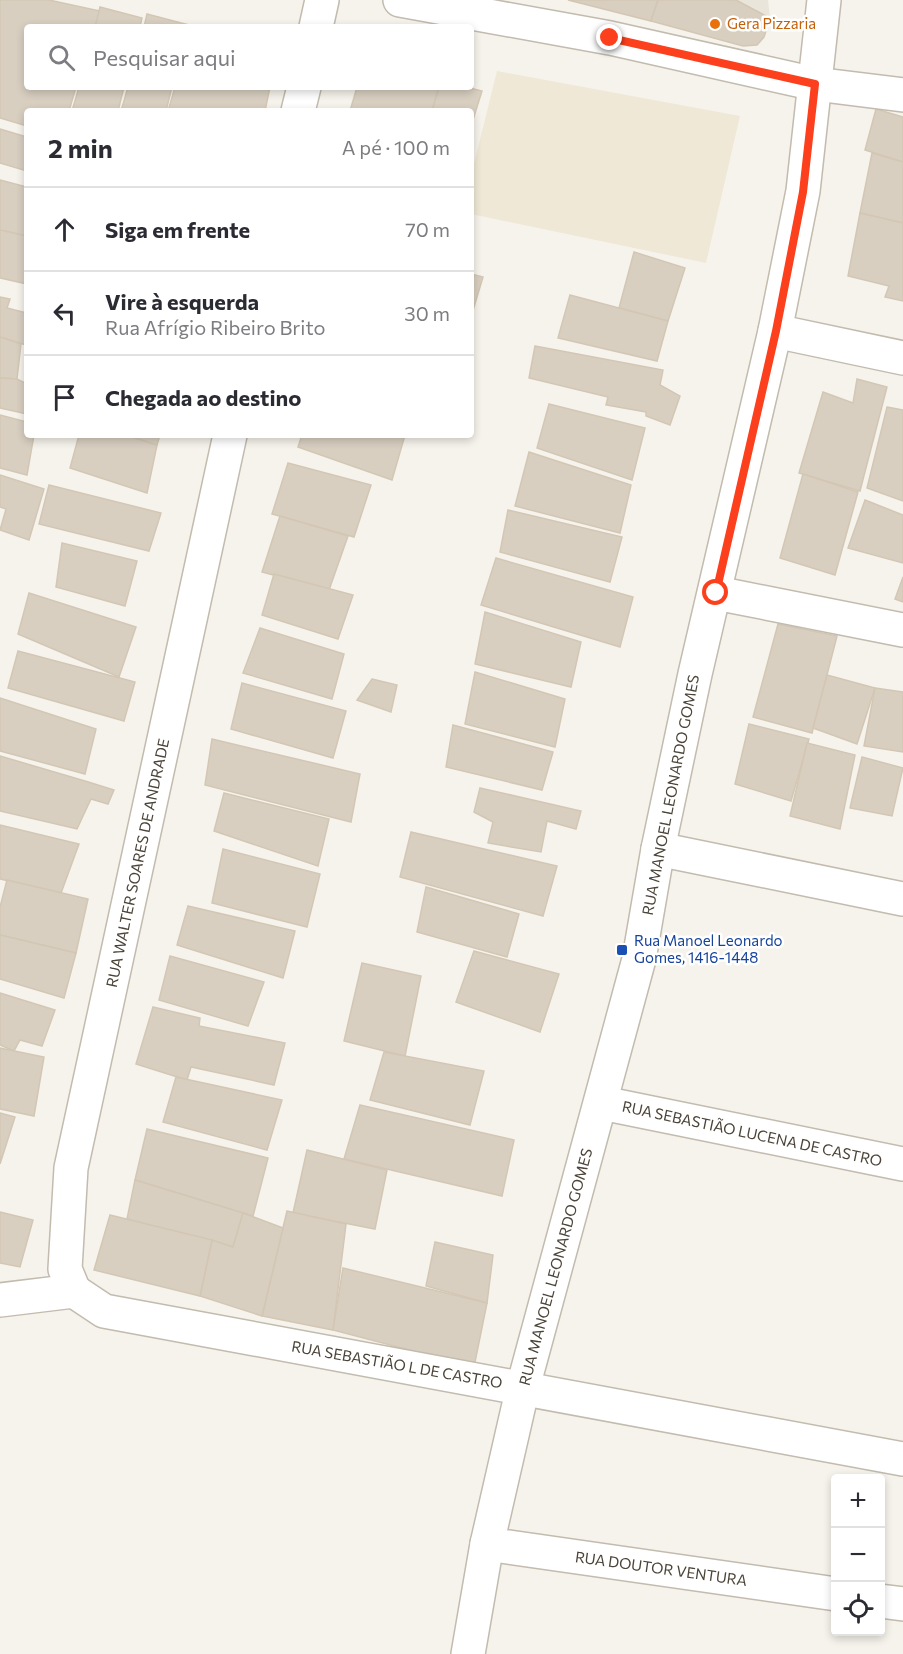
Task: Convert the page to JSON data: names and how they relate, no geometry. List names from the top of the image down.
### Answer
{
  "streets": {
    "street": [
      "RUA MANOEL LEONARDO GOMES",
      "RUA WALTER SOARES DE ANDRADE",
      "RUA SEBASTIÃO LUCENA DE CASTRO",
      "RUA SEBASTIÃO L DE CASTRO",
      "RUA DOUTOR VENTURA"
    ]
  },
  "crossings": [
    ["RUA MANOEL LEONARDO GOMES", "RUA SEBASTIÃO LUCENA DE CASTRO"],
    ["RUA MANOEL LEONARDO GOMES", "RUA SEBASTIÃO L DE CASTRO"],
    ["RUA MANOEL LEONARDO GOMES", "RUA DOUTOR VENTURA"],
    ["RUA WALTER SOARES DE ANDRADE", "RUA SEBASTIÃO L DE CASTRO"]
  ],
  "places": {
    "other": ["Gera Pizzaria"],
    "transit": ["Rua Manoel Leonardo Gomes, 1416-1448"]
  },
  "page": {
    "search": "Pesquisar aqui",
    "heading": ["2 min", "A pé · 100 m"],
    "list": [
      ["Siga em frente", "70 m"],
      ["Vire à esquerda", "Rua Afrígio Ribeiro Brito", "30 m"],
      "Chegada ao destino"
    ],
    "map_buttons": ["+", "−"]
  }
}
